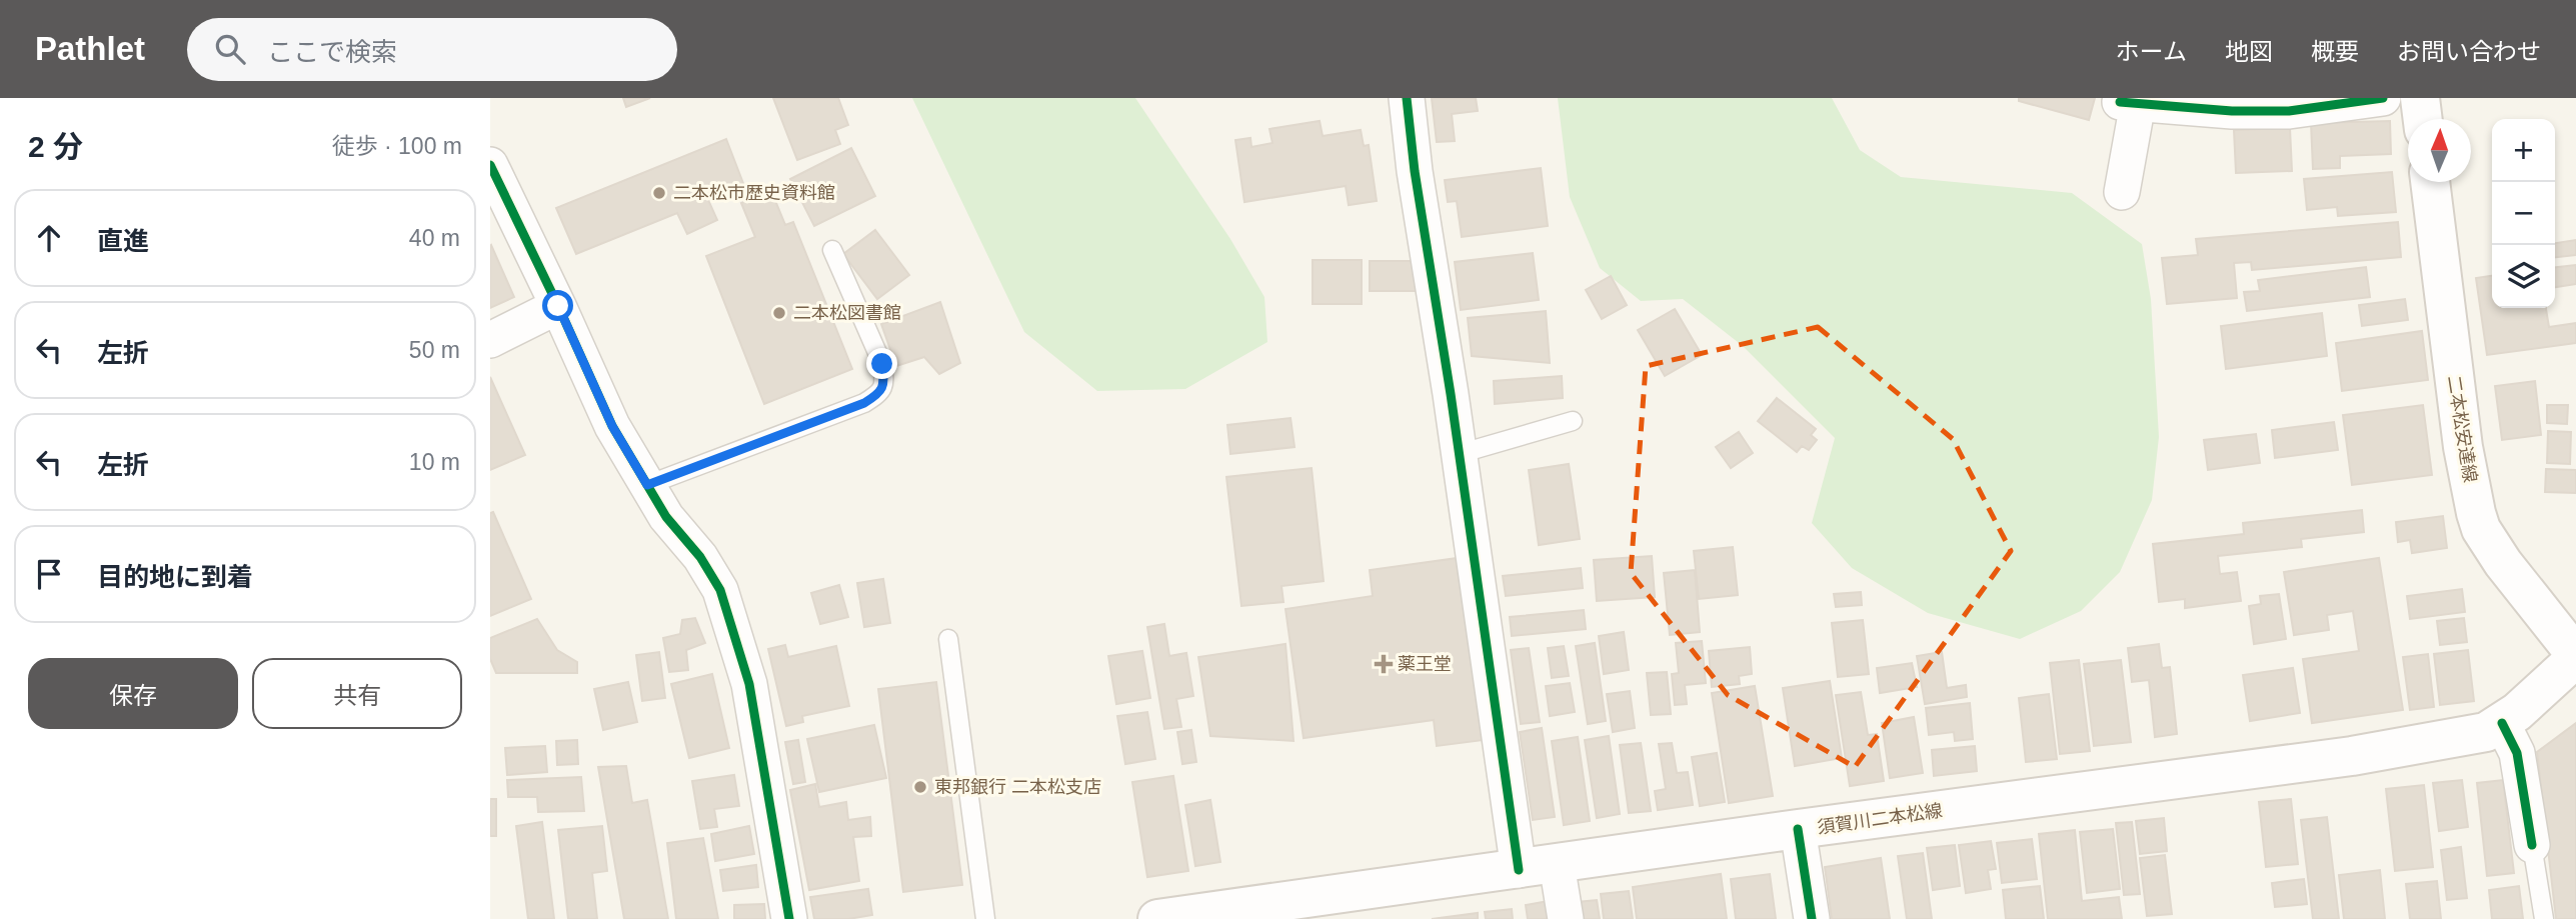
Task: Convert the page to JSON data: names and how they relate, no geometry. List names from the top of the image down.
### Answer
{
  "streets": {
    "main road": ["二本松安達線", "須賀川二本松線"]
  },
  "crossings": [
    ["二本松安達線", "須賀川二本松線"]
  ],
  "places": {
    "other": ["二本松市歴史資料館", "二本松図書館", "東邦銀行 二本松支店"],
    "health": ["薬王堂"]
  },
  "north": "top",
  "page": {
    "header": "Pathlet",
    "search": "ここで検索",
    "nav": [
      "ホーム",
      "地図",
      "概要",
      "お問い合わせ"
    ],
    "heading": ["2 分", "徒歩 · 100 m"],
    "map_buttons": ["+", "−"],
    "list": [
      ["直進", "40 m"],
      ["左折", "50 m"],
      ["左折", "10 m"],
      "目的地に到着"
    ],
    "buttons": ["保存", "共有"]
  }
}
